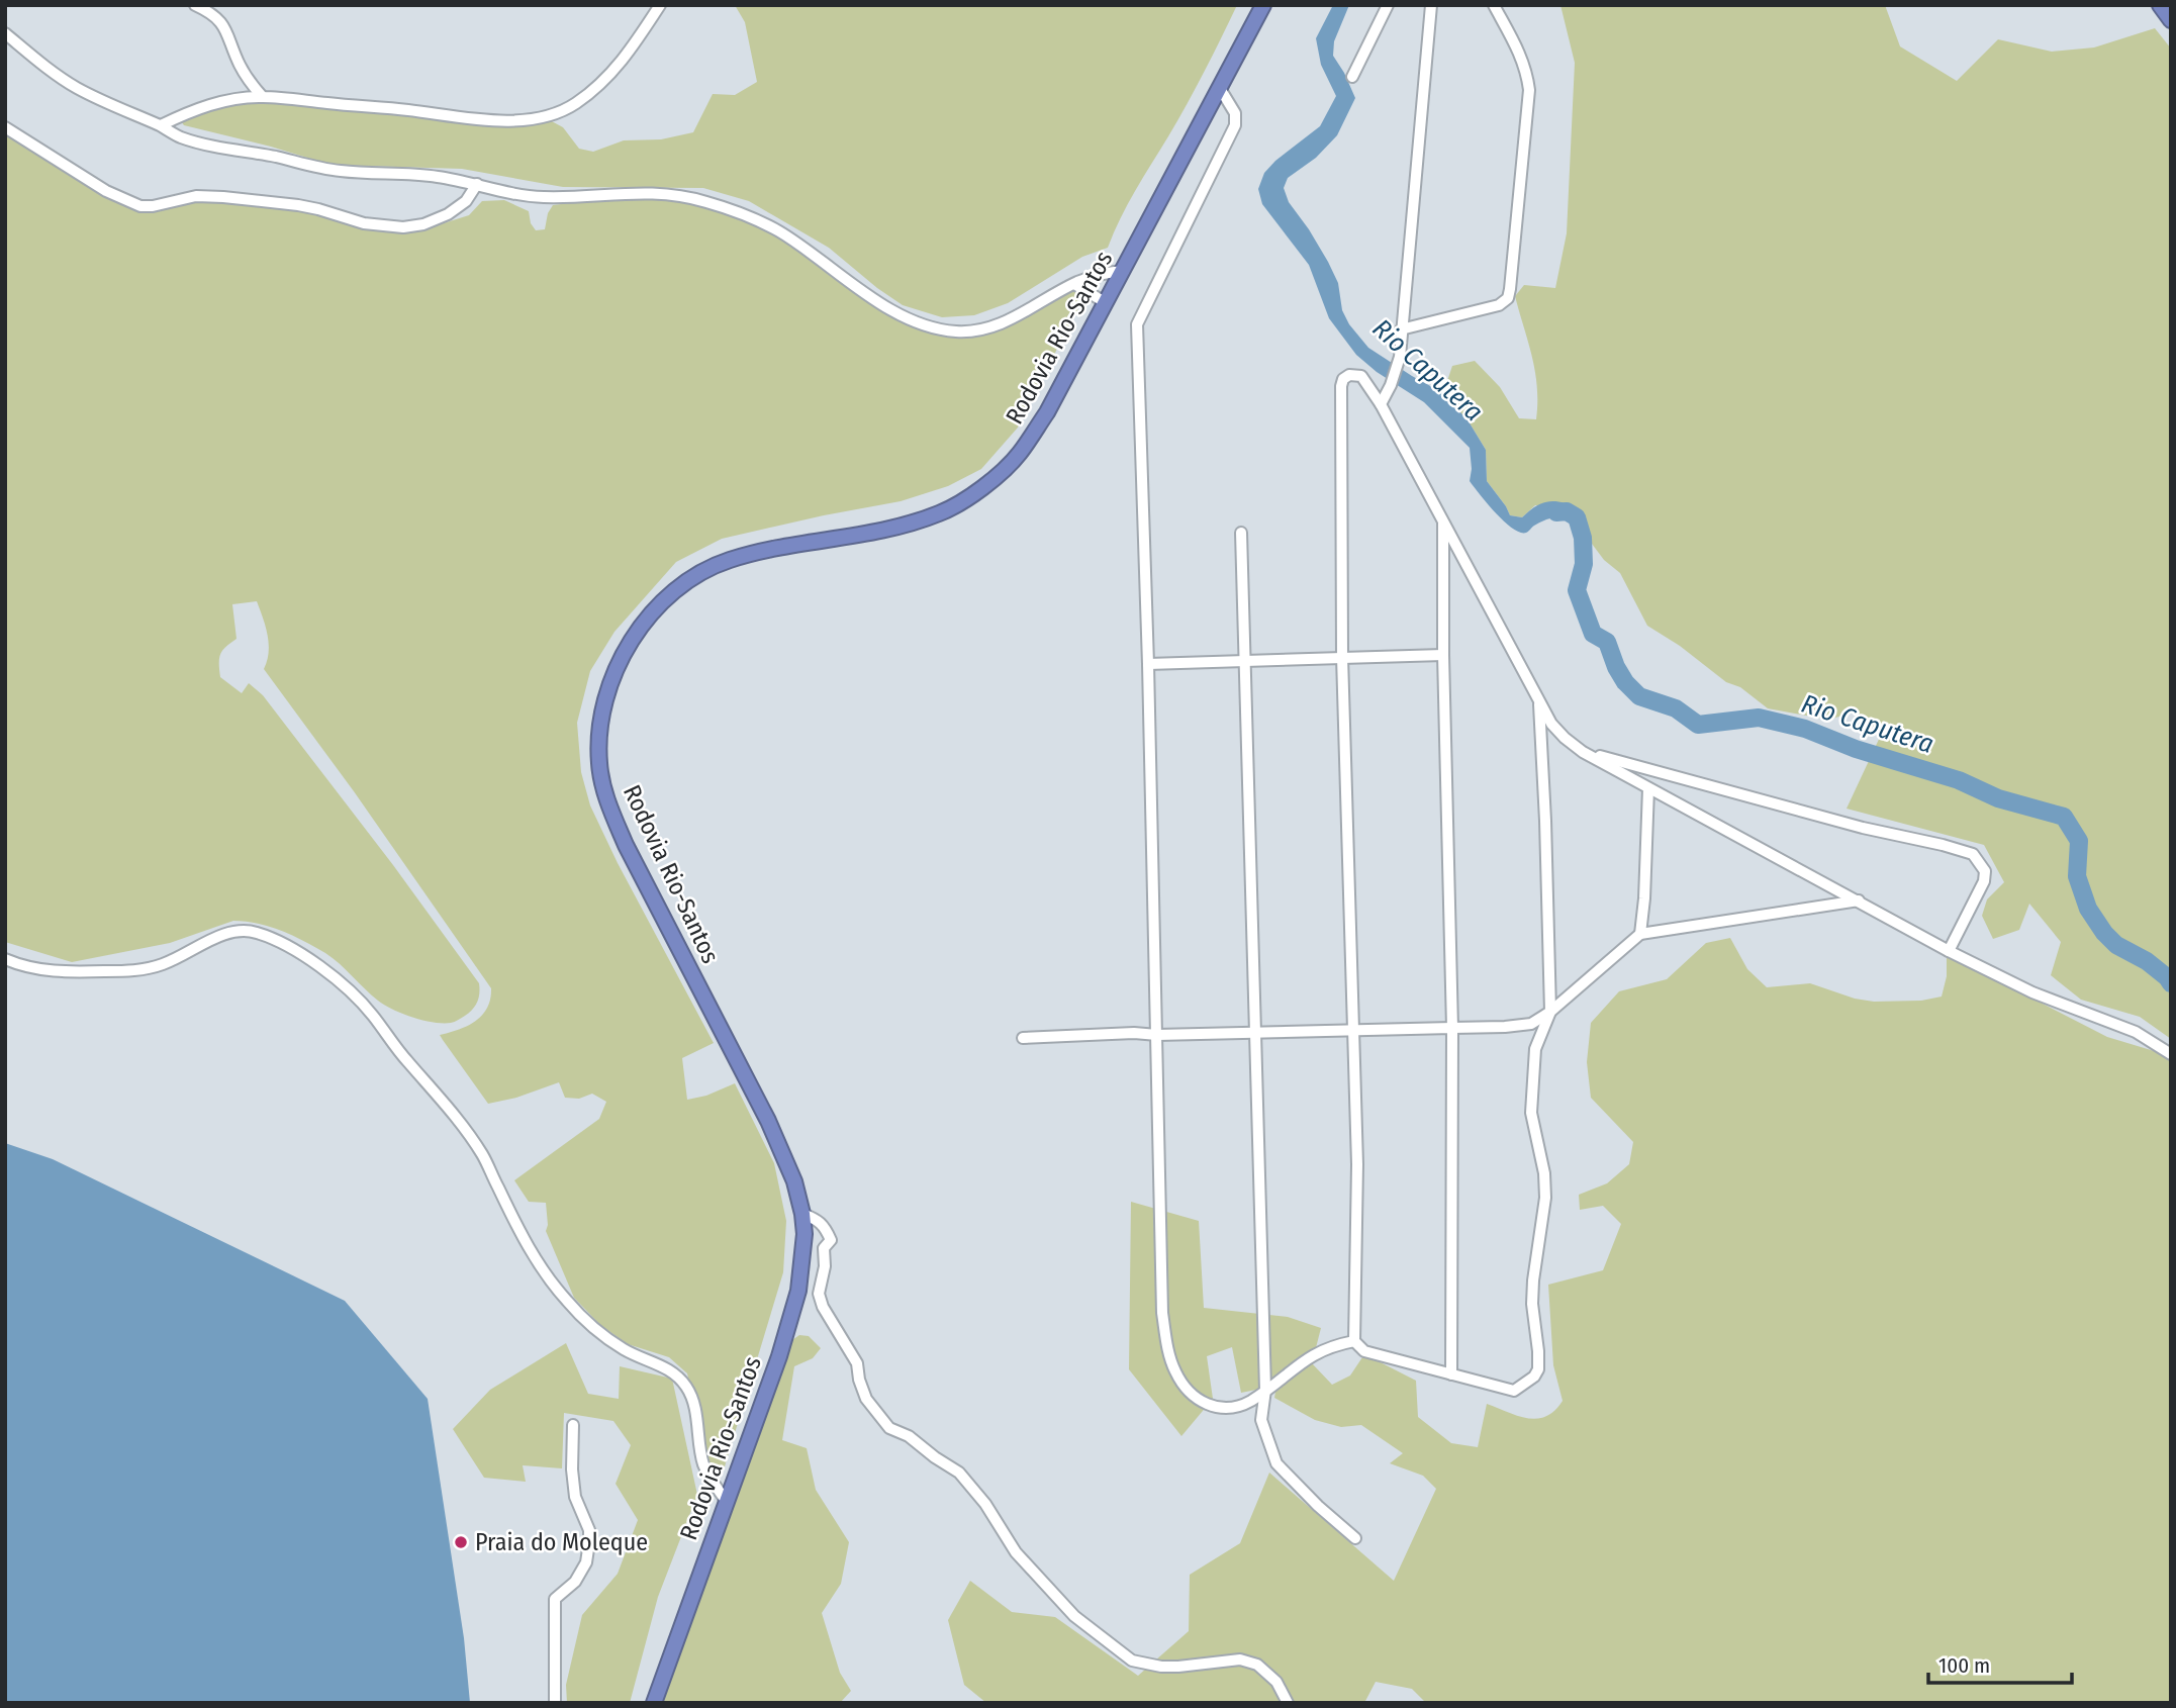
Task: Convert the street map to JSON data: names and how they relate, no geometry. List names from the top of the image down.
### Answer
{
  "streets": {
    "highway": ["Rodovia Rio-Santos"]
  },
  "water": ["Rio Caputera"],
  "places": ["Praia do Moleque"],
  "scale_bar": "100 m"
}
